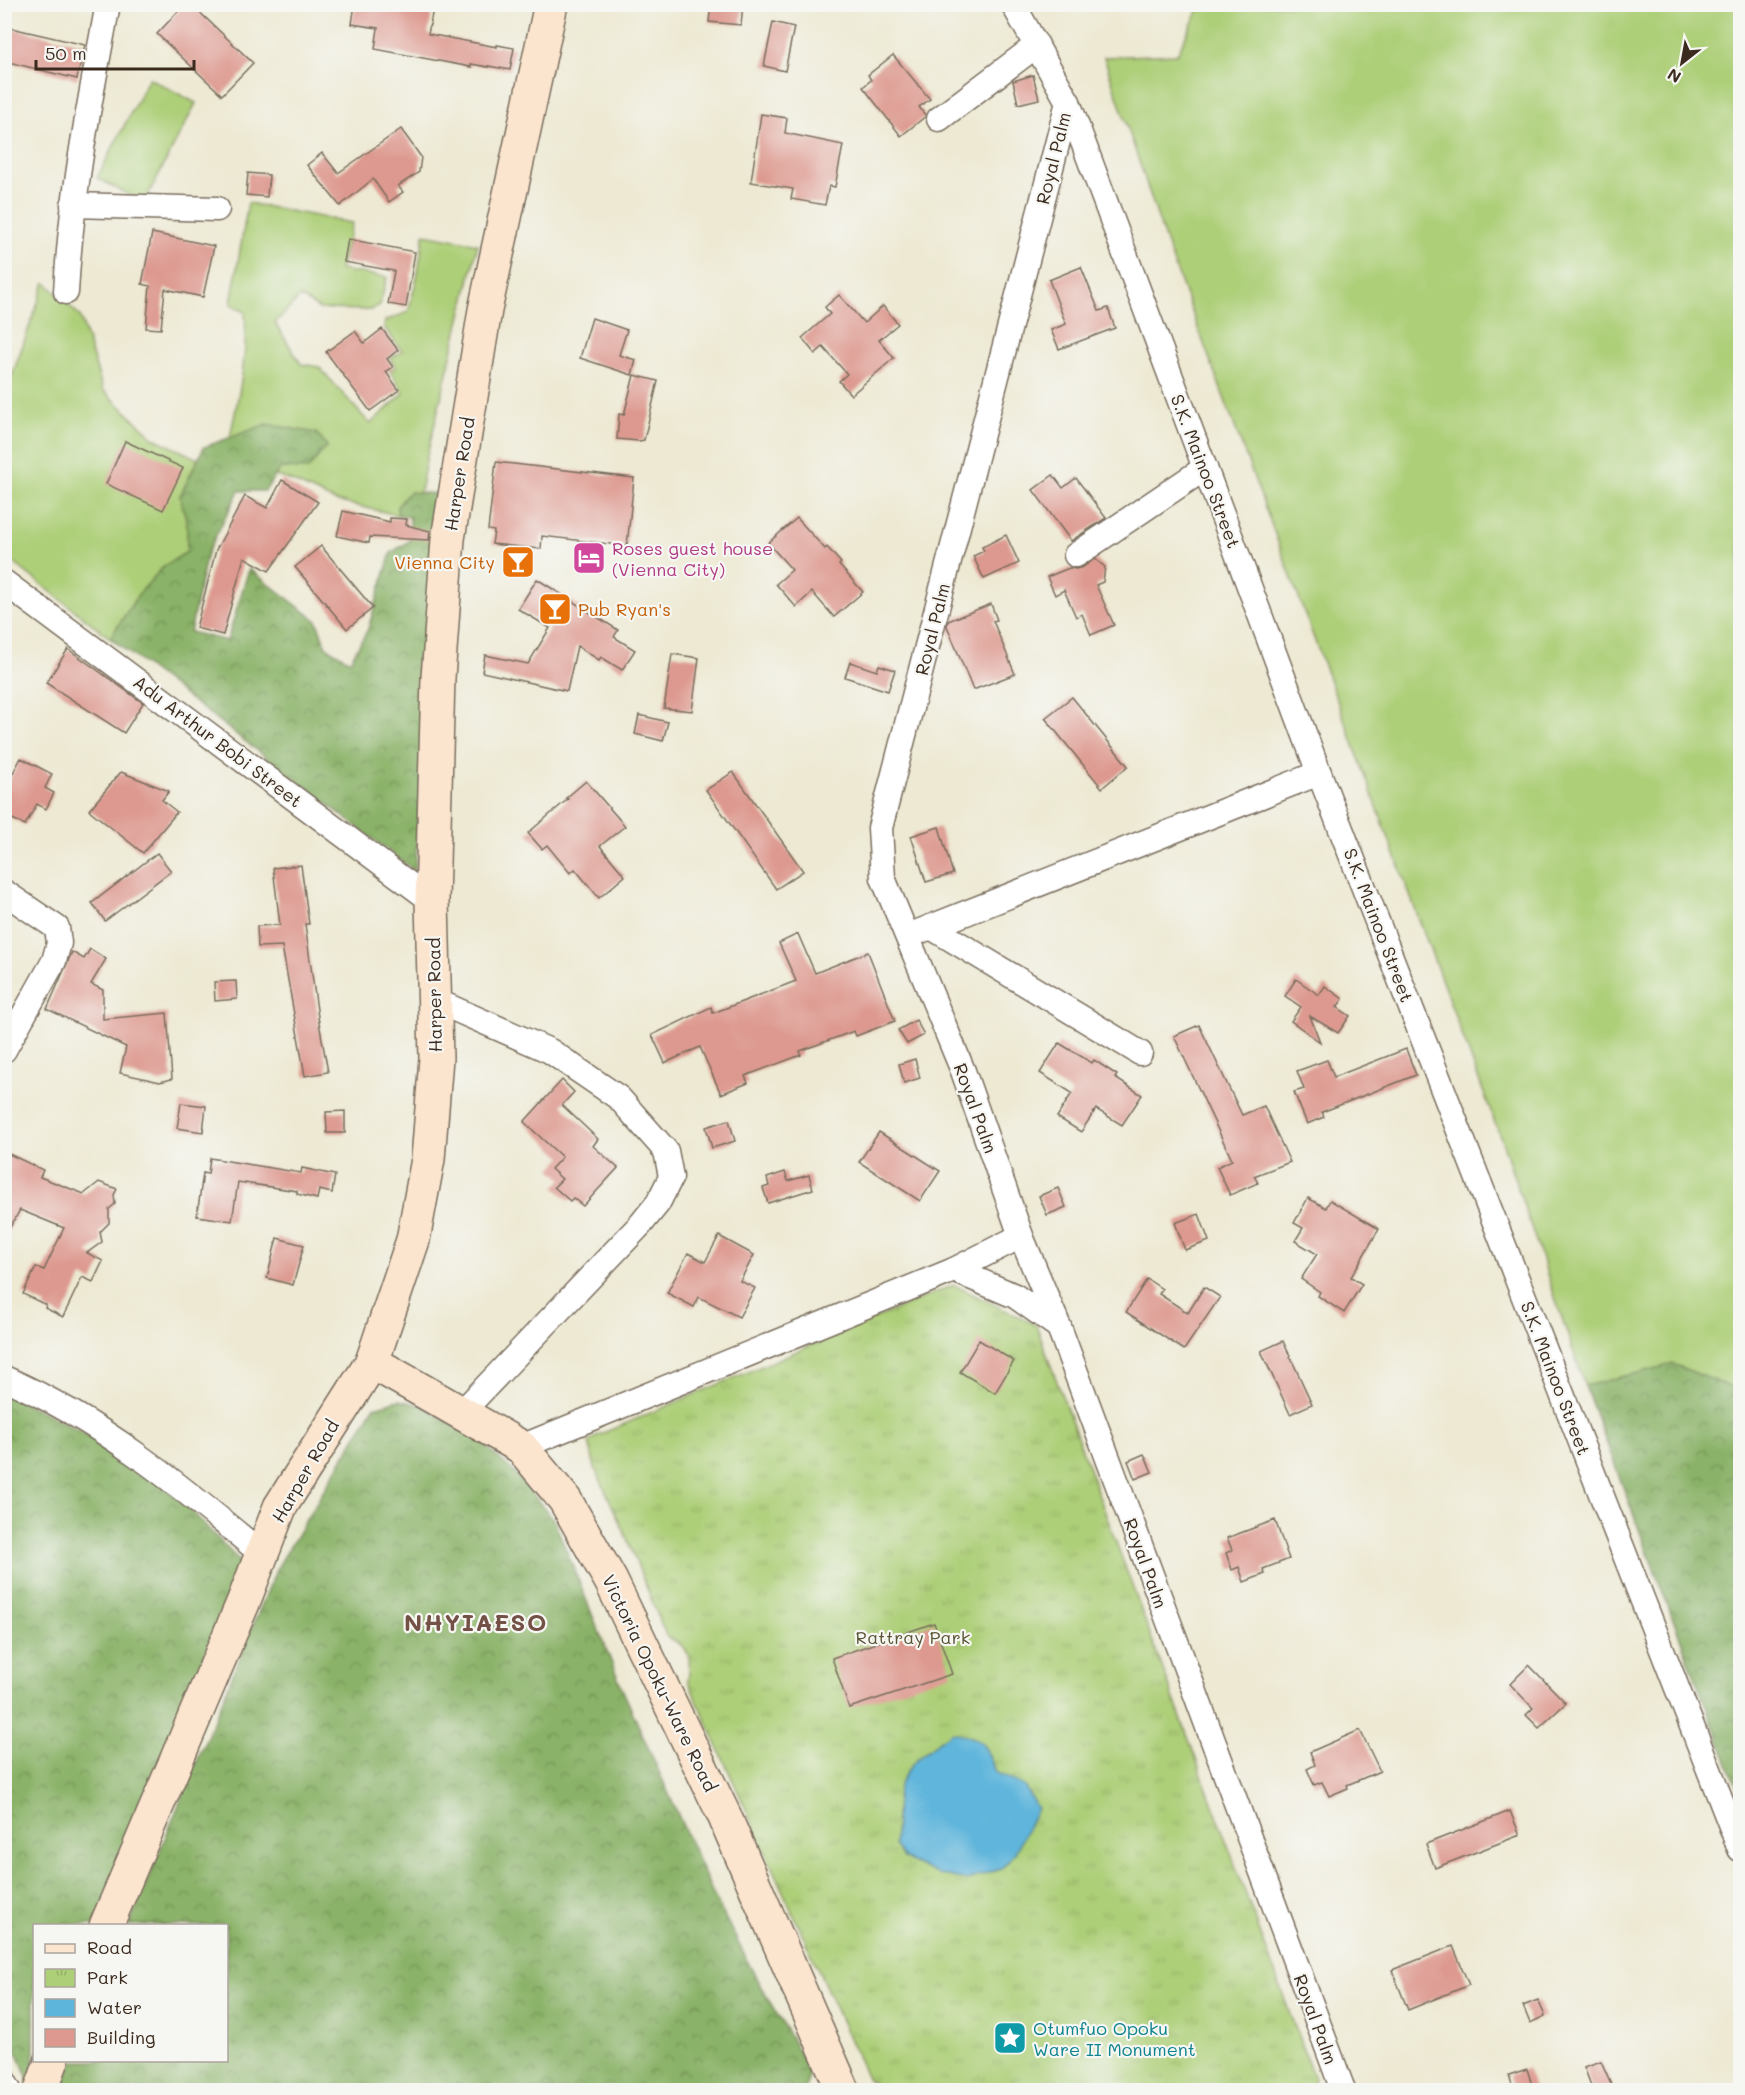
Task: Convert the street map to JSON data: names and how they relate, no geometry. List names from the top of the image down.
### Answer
{
  "streets": {
    "main road": ["Harper Road", "Victoria Opoku-Ware Road"],
    "street": ["Royal Palm", "S.K. Mainoo Street", "Adu Arthur Bobi Street"]
  },
  "crossings": [
    ["Royal Palm", "S.K. Mainoo Street"],
    ["Harper Road", "Adu Arthur Bobi Street"],
    ["Harper Road", "Victoria Opoku-Ware Road"]
  ],
  "districts": ["NHYIAESO"],
  "parks": ["Rattray Park"],
  "places": {
    "hotel": ["Roses guest house (Vienna City)"],
    "bar": ["Vienna City", "Pub Ryan's"],
    "place": ["Otumfuo Opoku Ware II Monument"]
  },
  "legend": [
    "Road",
    "Park",
    "Water",
    "Building"
  ],
  "scale_bar": "50 m",
  "north": "bottom left"
}
